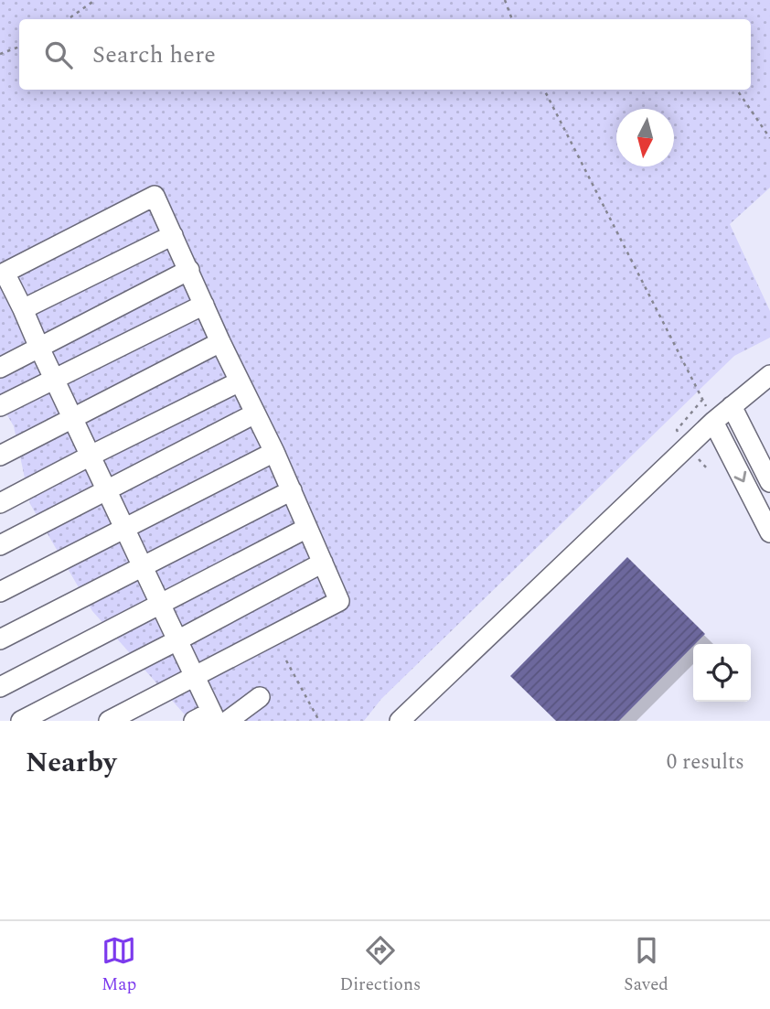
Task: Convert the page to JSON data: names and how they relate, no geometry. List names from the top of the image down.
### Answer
{
  "north": "bottom",
  "page": {
    "search": "Search here",
    "heading": ["Nearby", "0 results"],
    "nav": ["Map", "Directions", "Saved"]
  }
}
